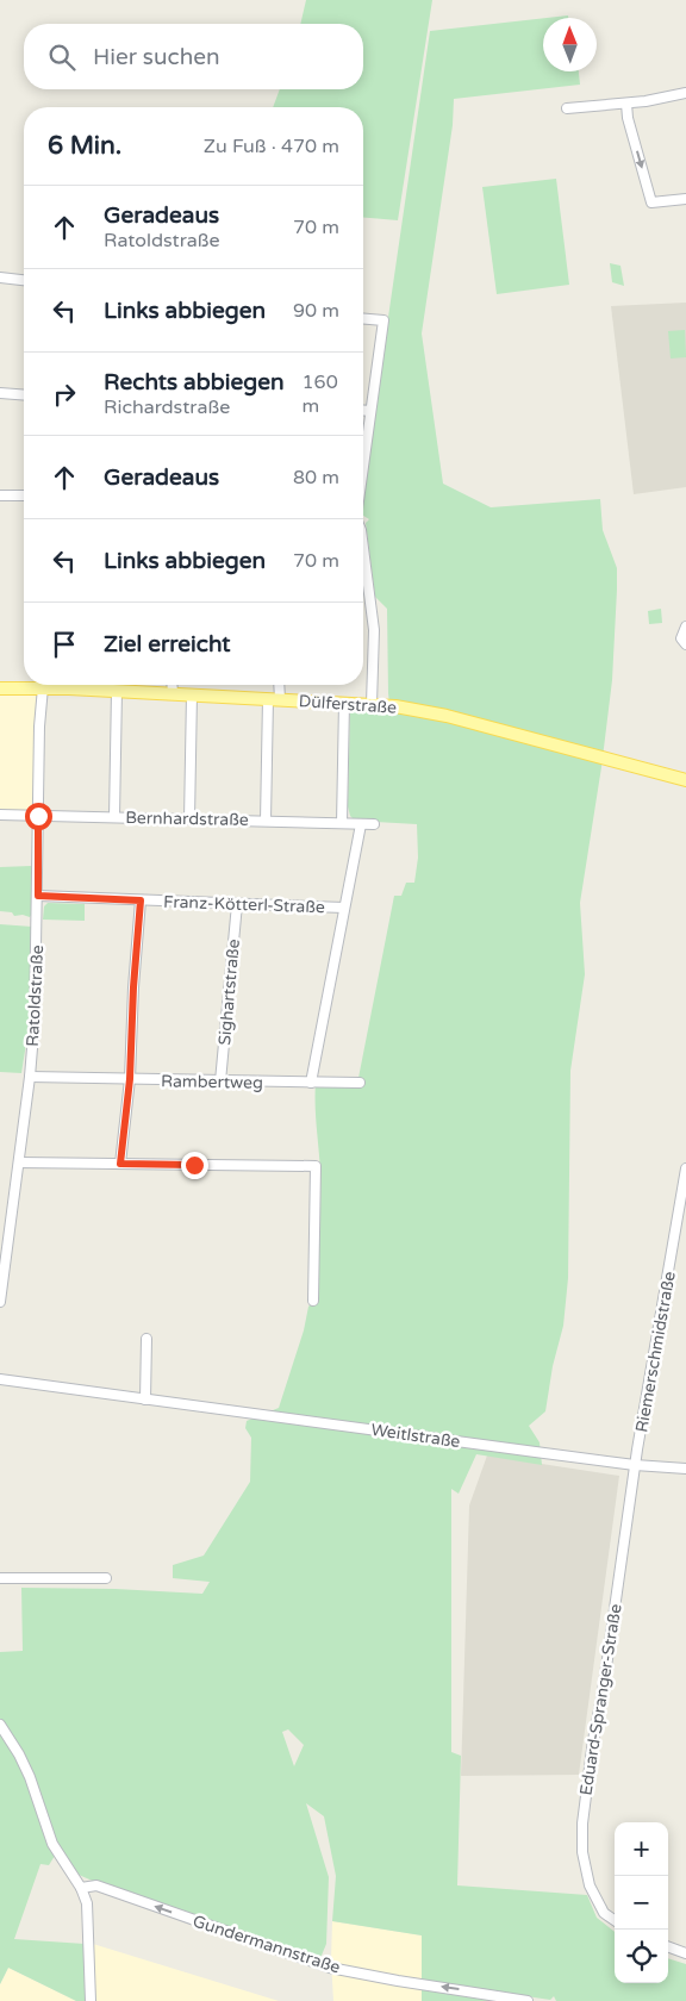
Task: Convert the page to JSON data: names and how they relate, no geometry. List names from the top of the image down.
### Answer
{
  "streets": {
    "main road": ["Dülferstraße"],
    "street": [
      "Bernhardstraße",
      "Franz-Kötterl-Straße",
      "Sighartstraße",
      "Ratoldstraße",
      "Rambertweg",
      "Riemerschmidstraße",
      "Weitlstraße",
      "Eduard-Spranger-Straße",
      "Gundermannstraße"
    ]
  },
  "crossings": [
    ["Dülferstraße", "Ratoldstraße"],
    ["Bernhardstraße", "Ratoldstraße"],
    ["Franz-Kötterl-Straße", "Sighartstraße"],
    ["Franz-Kötterl-Straße", "Ratoldstraße"],
    ["Sighartstraße", "Rambertweg"],
    ["Ratoldstraße", "Rambertweg"],
    ["Riemerschmidstraße", "Weitlstraße"],
    ["Riemerschmidstraße", "Eduard-Spranger-Straße"],
    ["Weitlstraße", "Eduard-Spranger-Straße"]
  ],
  "one_way": ["Gundermannstraße"],
  "north": "top",
  "page": {
    "search": "Hier suchen",
    "heading": ["6 Min.", "Zu Fuß · 470 m"],
    "list": [
      ["Geradeaus", "Ratoldstraße", "70 m"],
      ["Links abbiegen", "90 m"],
      ["Rechts abbiegen", "Richardstraße", "160 m"],
      ["Geradeaus", "80 m"],
      ["Links abbiegen", "70 m"],
      "Ziel erreicht"
    ],
    "map_buttons": ["+", "−"]
  }
}
